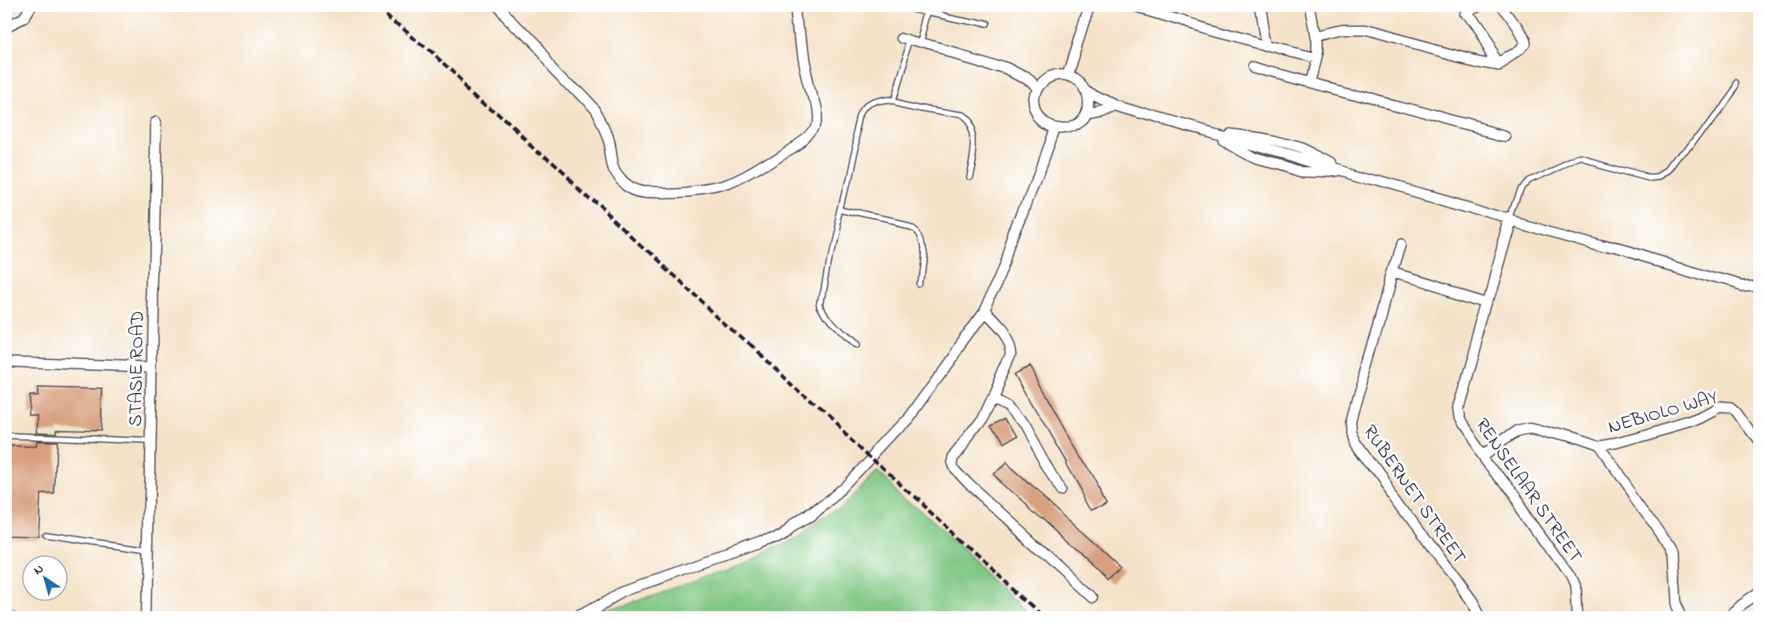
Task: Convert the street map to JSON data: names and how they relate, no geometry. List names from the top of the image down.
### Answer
{
  "streets": {
    "street": [
      "STASIE ROAD",
      "NEBIOLO WAY",
      "RENSELAAR STREET",
      "RUBERNET STREET"
    ]
  },
  "crossings": [
    ["NEBIOLO WAY", "RENSELAAR STREET"]
  ],
  "north": "top left"
}
